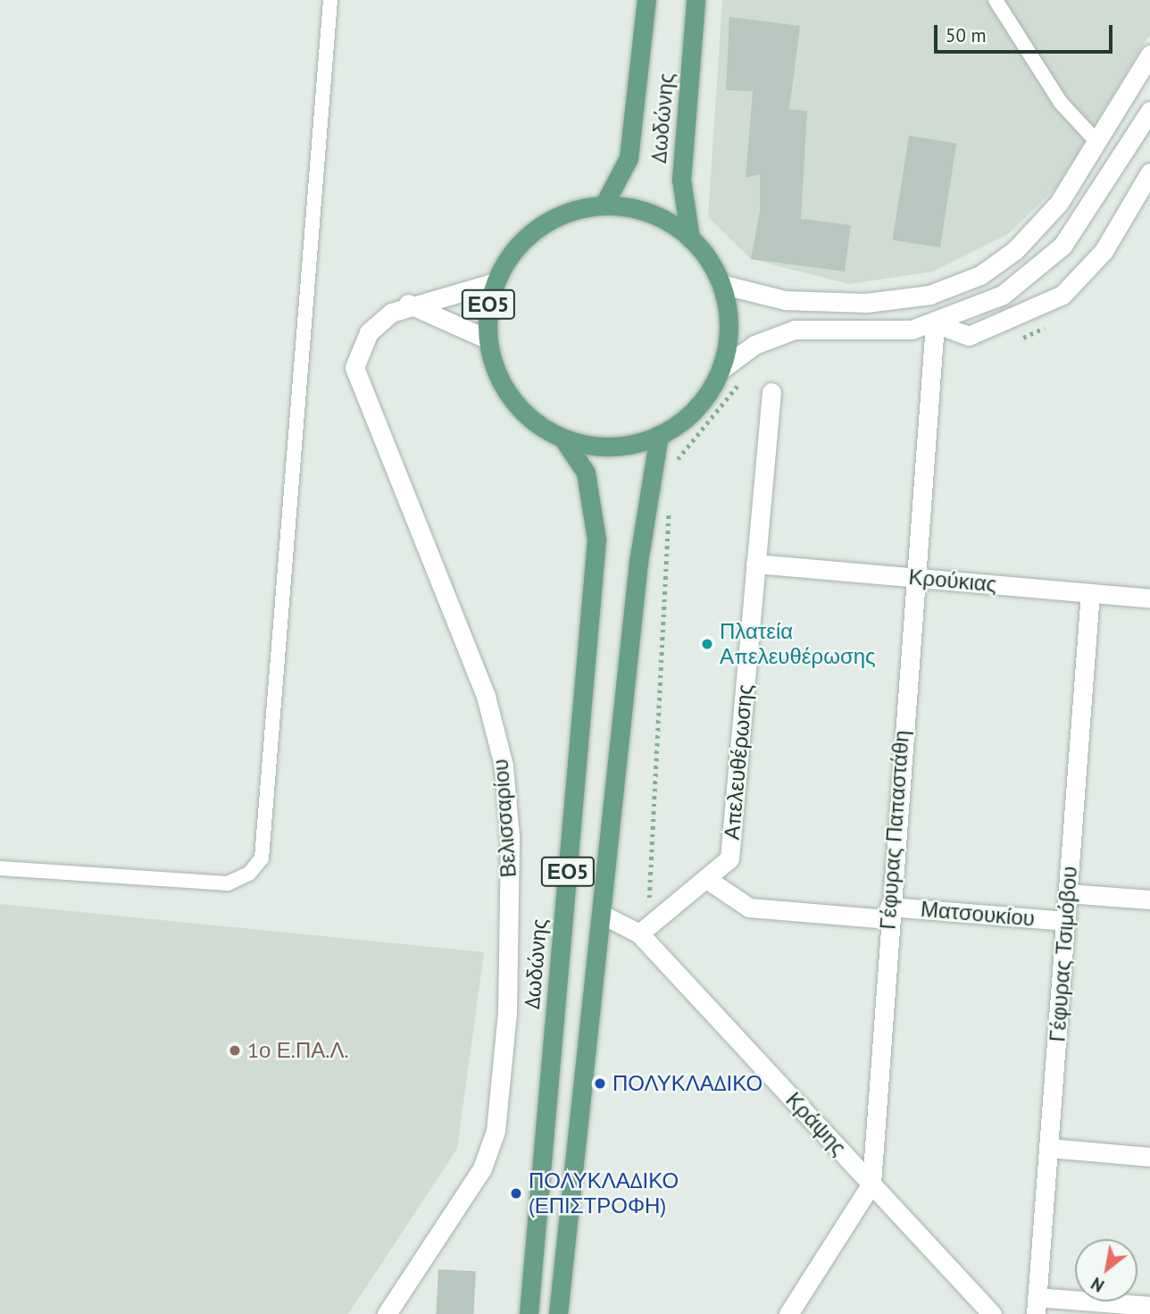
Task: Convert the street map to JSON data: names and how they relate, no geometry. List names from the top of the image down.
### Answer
{
  "streets": {
    "main road": ["Δωδώνης", "ΕΟ5"],
    "street": [
      "Κρούκιας",
      "Απελευθέρωσης",
      "Βελισσαρίου",
      "Γέφυρας Παπαστάθη",
      "Ματσουκίου",
      "Γέφυρας Τσιμόβου",
      "Κράψης"
    ]
  },
  "crossings": [
    ["Δωδώνης", "ΕΟ5"],
    ["Δωδώνης", "Βελισσαρίου"],
    ["Κρούκιας", "Απελευθέρωσης"],
    ["Κρούκιας", "Γέφυρας Παπαστάθη"],
    ["Κρούκιας", "Γέφυρας Τσιμόβου"],
    ["Απελευθέρωσης", "Ματσουκίου"],
    ["Απελευθέρωσης", "Κράψης"],
    ["Γέφυρας Παπαστάθη", "Ματσουκίου"],
    ["Γέφυρας Παπαστάθη", "Κράψης"],
    ["Ματσουκίου", "Γέφυρας Τσιμόβου"]
  ],
  "places": [
    "Πλατεία Απελευθέρωσης",
    "1ο Ε.ΠΑ.Λ.",
    "ΠΟΛΥΚΛΑΔΙΚΟ",
    "ΠΟΛΥΚΛΑΔΙΚΟ (ΕΠΙΣΤΡΟΦΗ)"
  ],
  "scale_bar": "50 m",
  "north": "bottom left"
}
